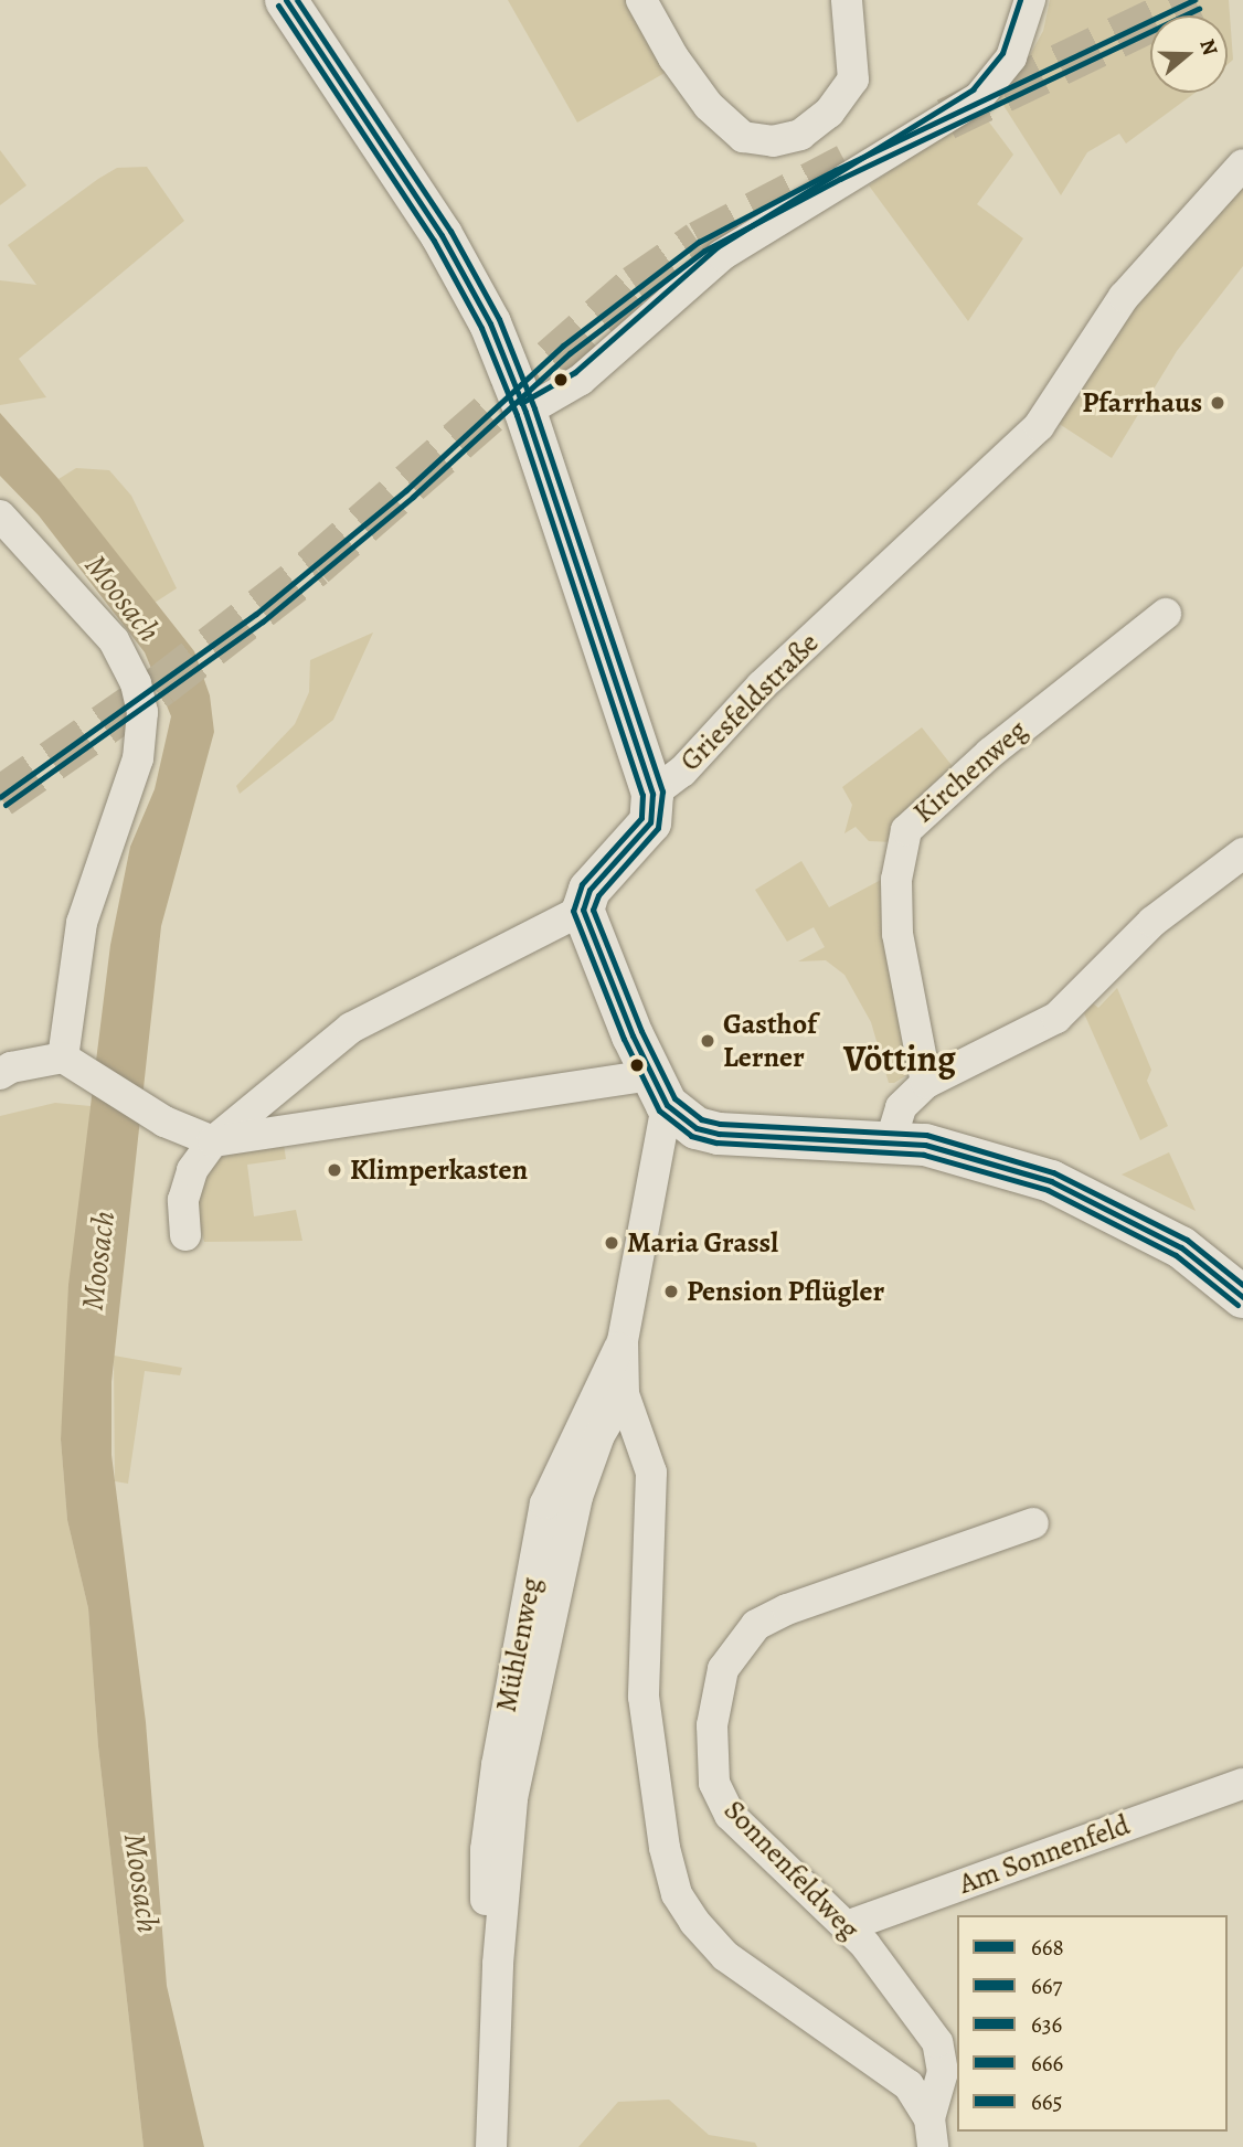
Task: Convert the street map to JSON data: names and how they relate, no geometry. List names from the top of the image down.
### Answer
{
  "streets": {
    "main road": ["Griesfeldstraße"],
    "street": [
      "Kirchenweg",
      "Mühlenweg",
      "Am Sonnenfeld",
      "Sonnenfeldweg"
    ]
  },
  "crossings": [
    ["Am Sonnenfeld", "Sonnenfeldweg"]
  ],
  "districts": ["Vötting"],
  "water": ["Moosach"],
  "places": [
    "Pfarrhaus",
    "Gasthof Lerner",
    "Klimperkasten",
    "Maria Grassl",
    "Pension Pflügler"
  ],
  "lines": [
    "transit line 668",
    "transit line 636",
    "transit line 666",
    "transit line 667",
    "transit line 665"
  ],
  "legend": [
    "668",
    "667",
    "636",
    "666",
    "665"
  ],
  "north": "right"
}
